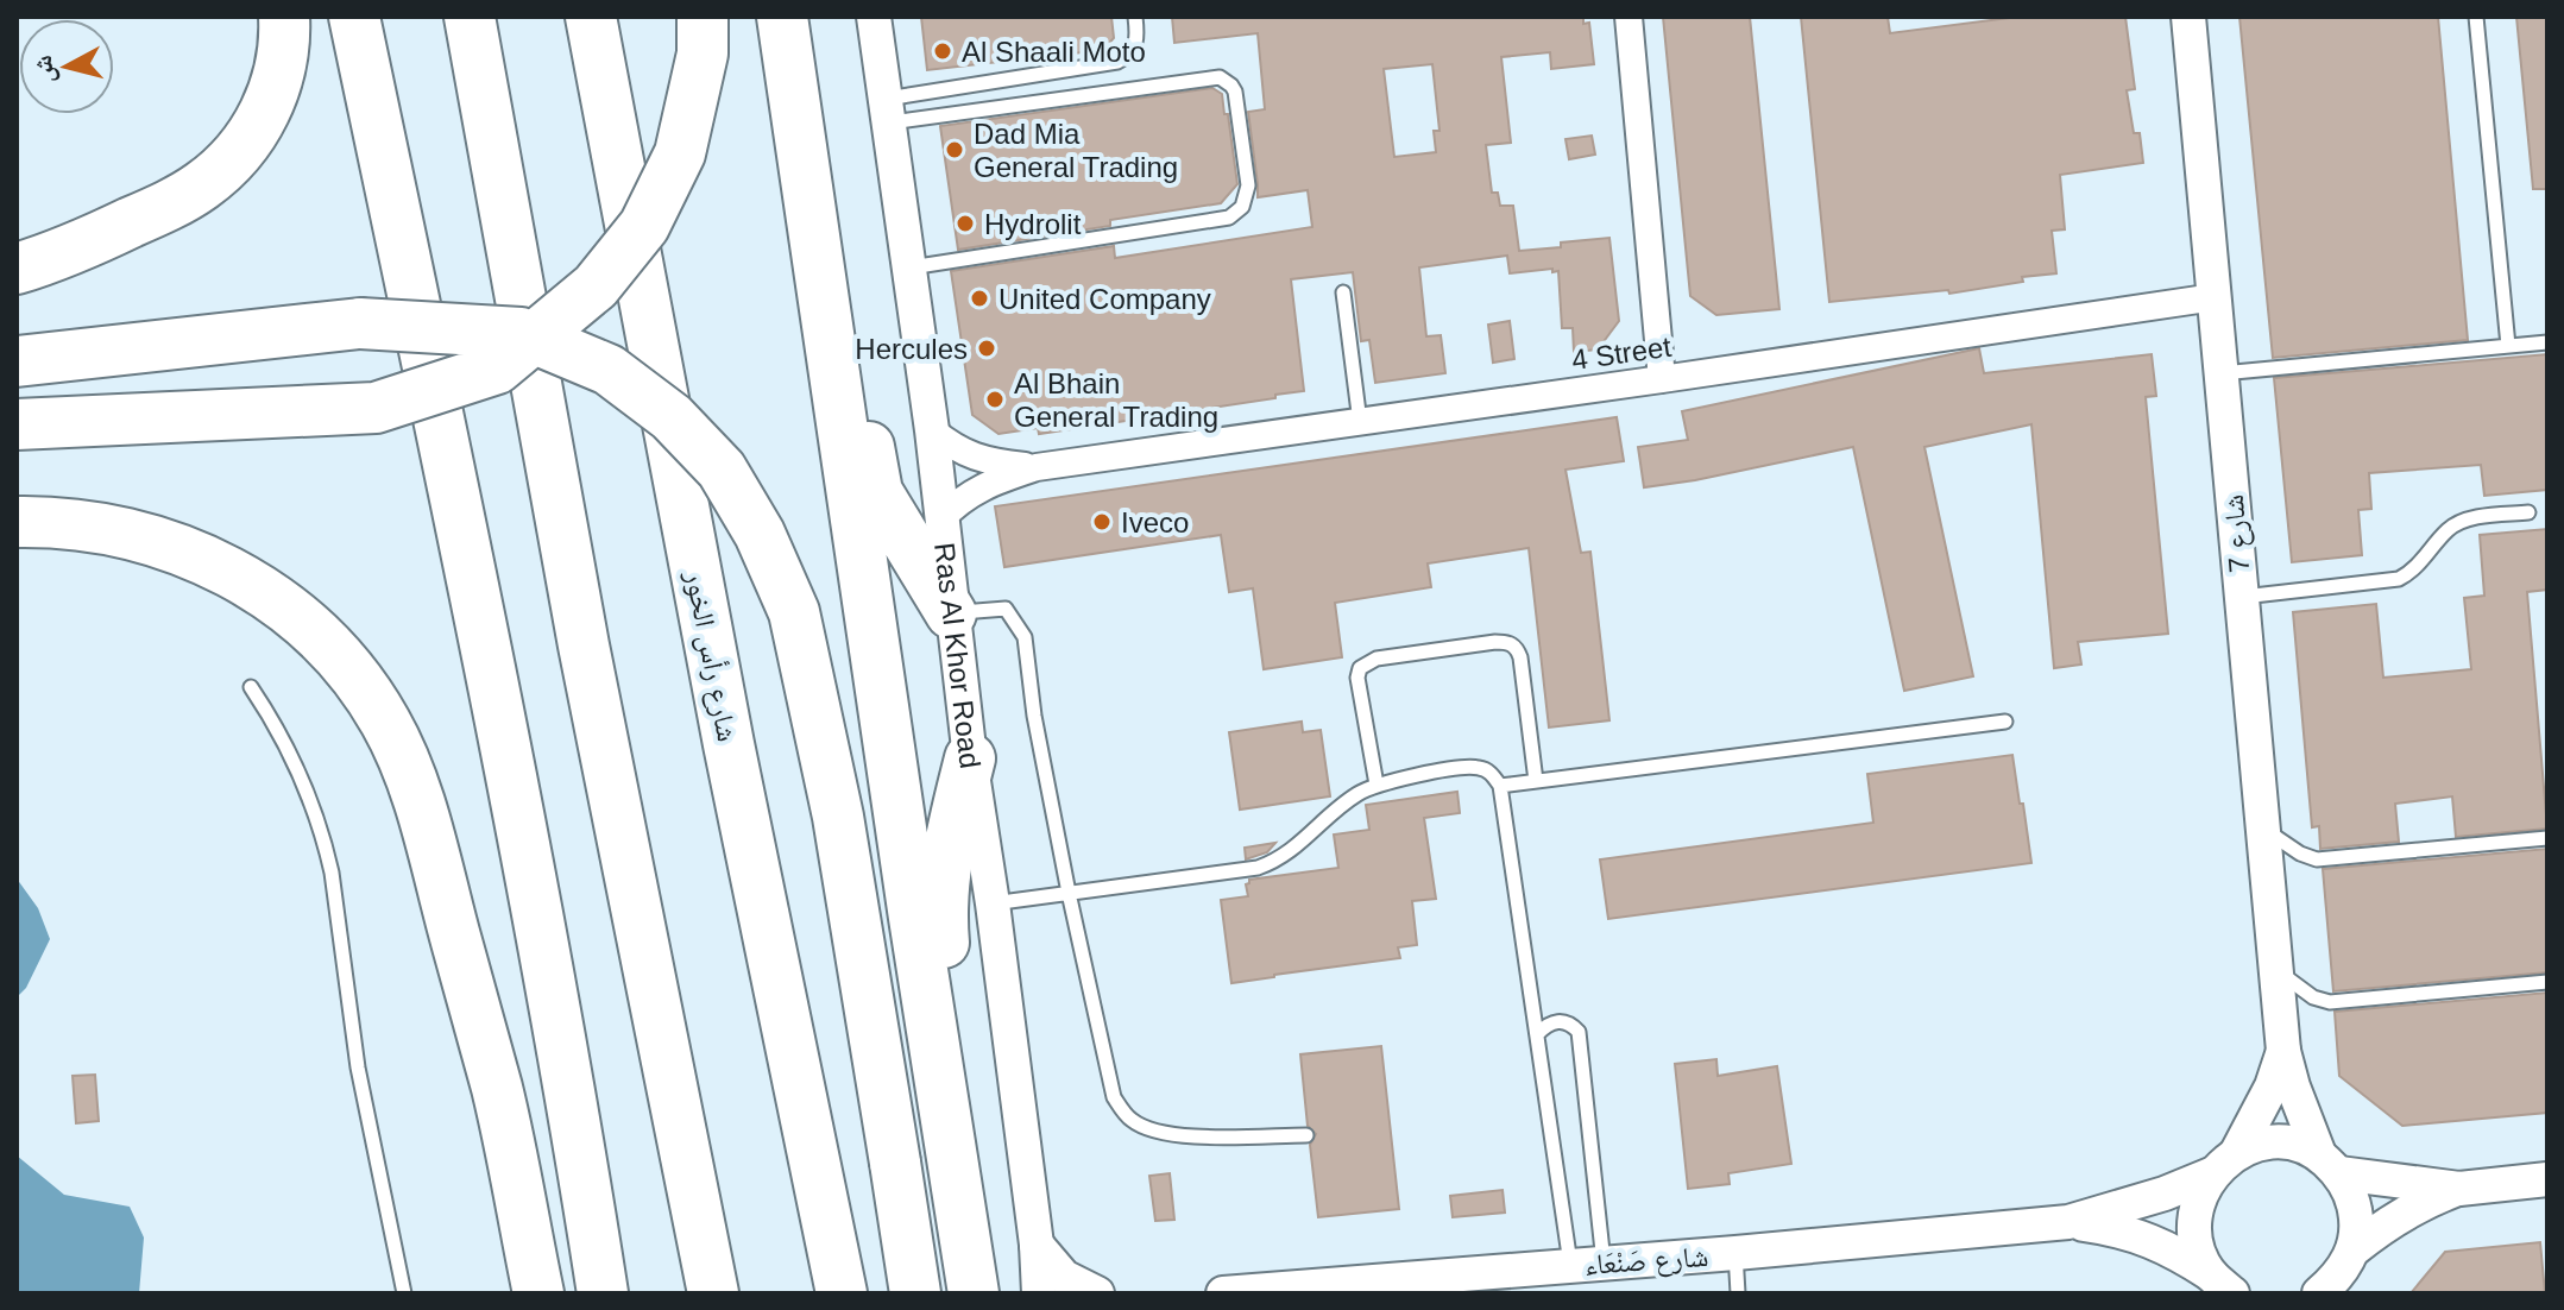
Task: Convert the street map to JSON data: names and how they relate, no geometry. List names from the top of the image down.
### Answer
{
  "streets": {
    "highway": ["شارع رأس الخور"],
    "street": [
      "4 Street",
      "شارع 7",
      "Ras Al Khor Road",
      "شارع صَنْعَاء"
    ]
  },
  "crossings": [
    ["4 Street", "شارع 7"],
    ["4 Street", "Ras Al Khor Road"]
  ],
  "places": [
    "Al Shaali Moto",
    "Dad Mia General Trading",
    "Hydrolit",
    "United Company",
    "Hercules",
    "Al Bhain General Trading",
    "Iveco"
  ],
  "north": "left"
}
